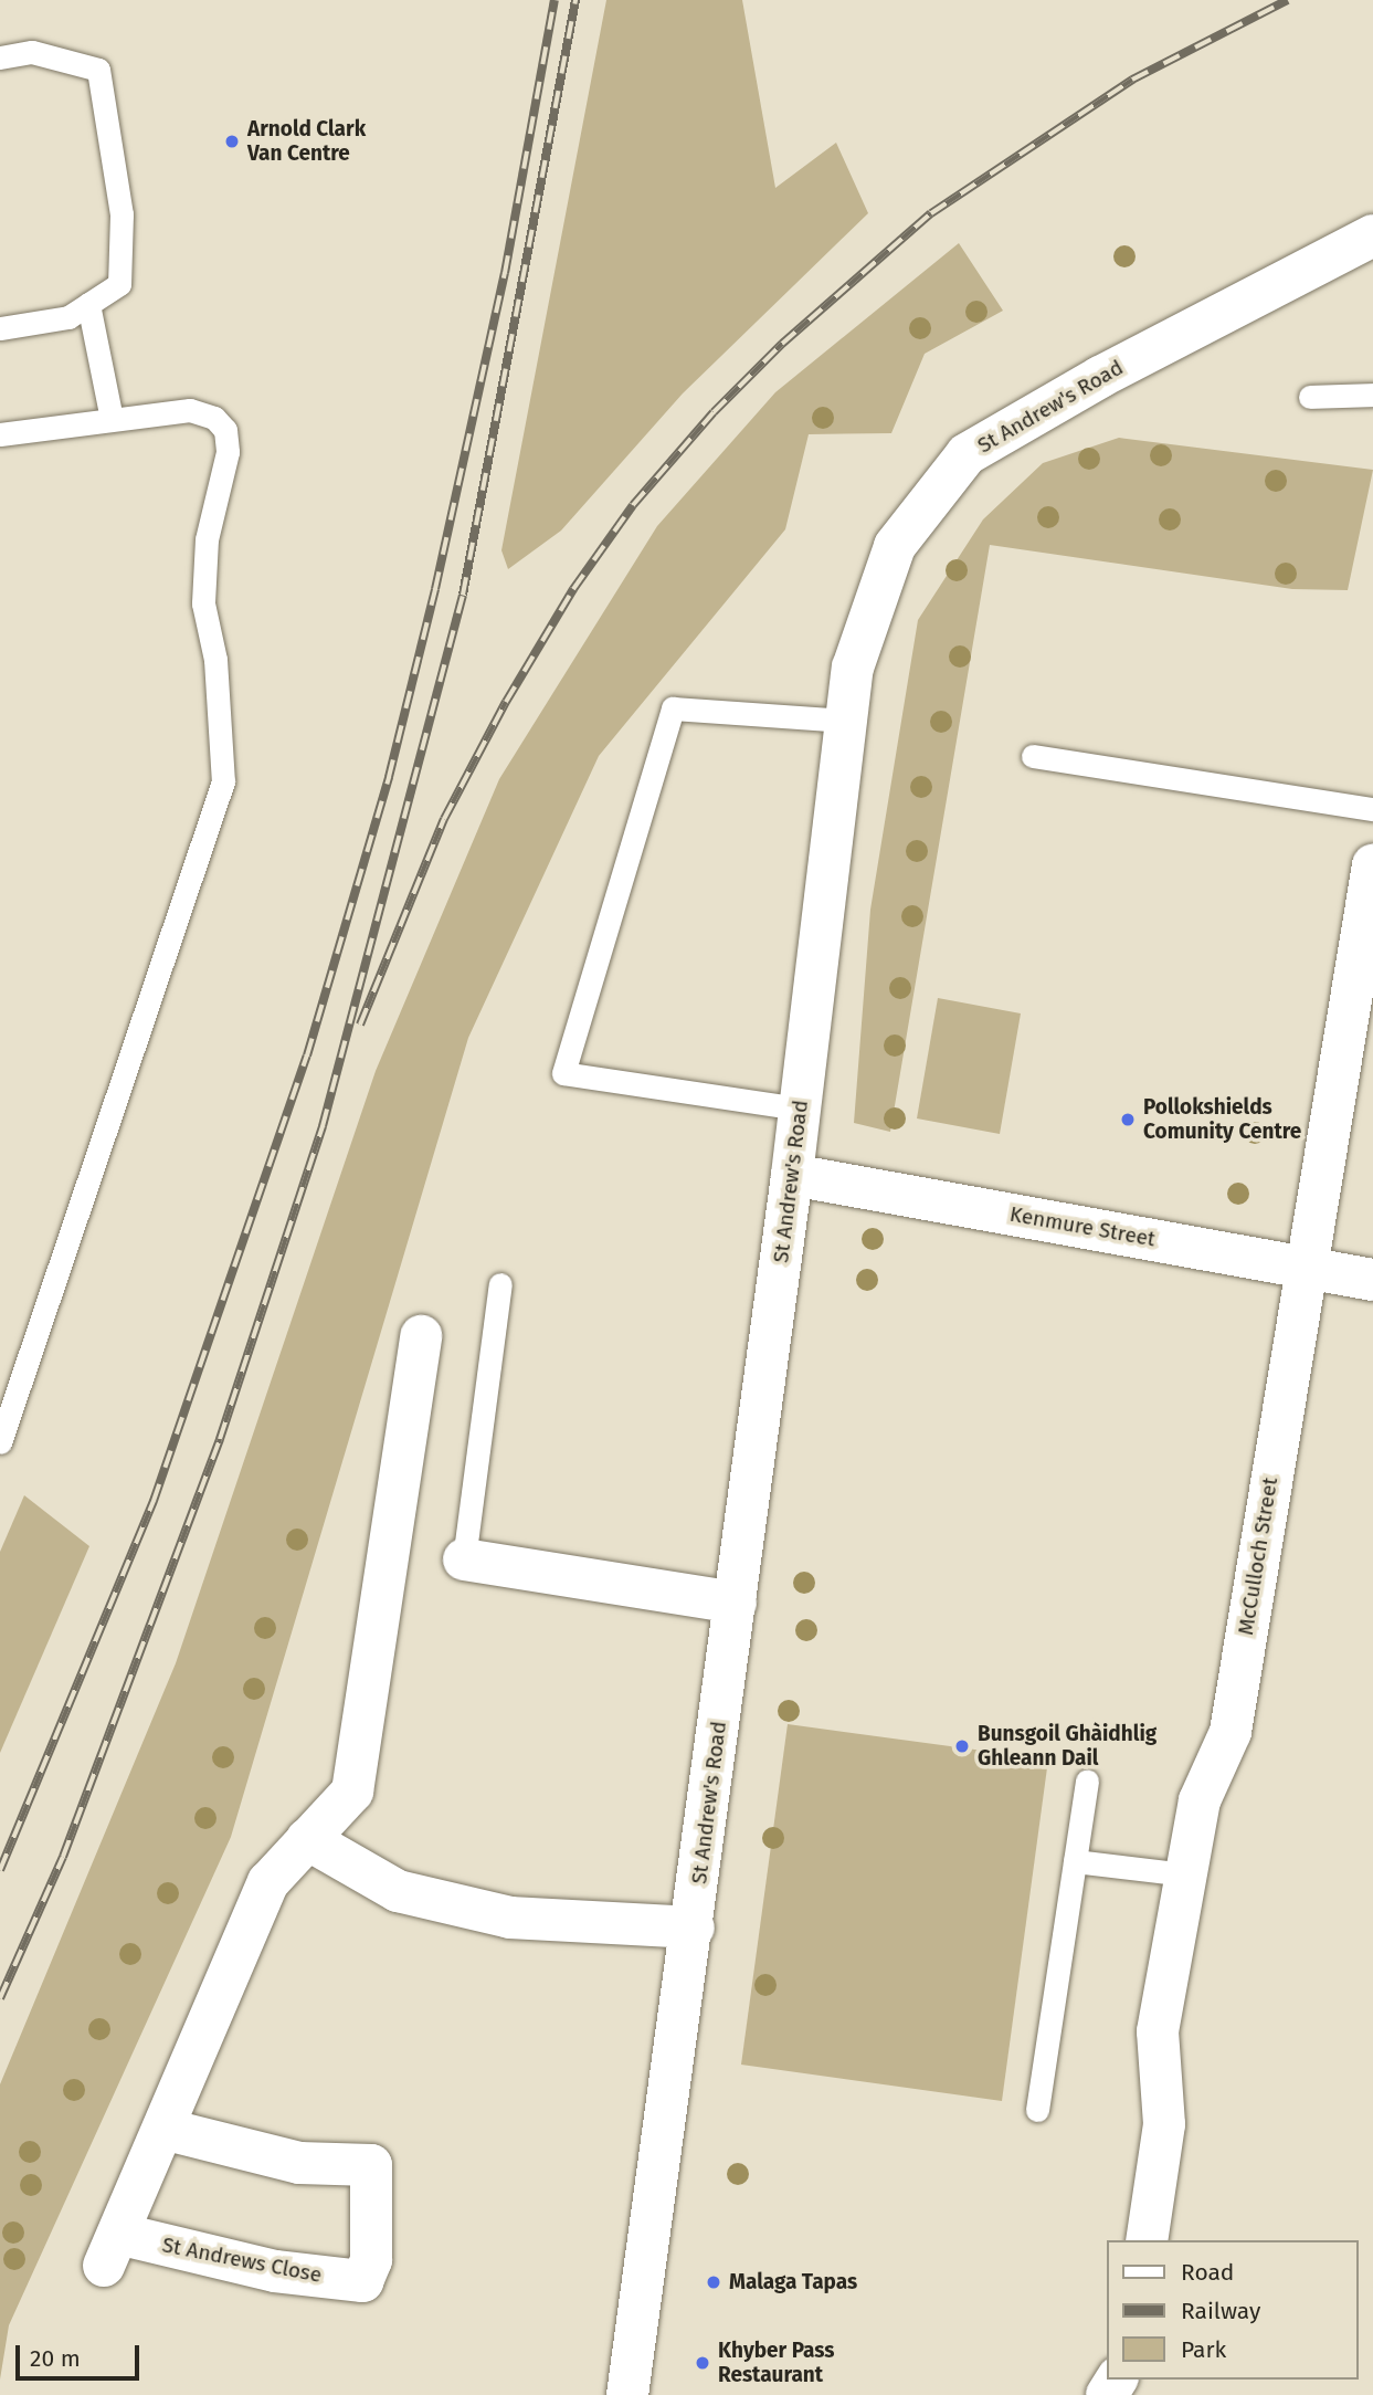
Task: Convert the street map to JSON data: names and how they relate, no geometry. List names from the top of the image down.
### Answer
{
  "streets": {
    "street": [
      "St Andrew's Road",
      "Kenmure Street",
      "McCulloch Street",
      "St Andrews Close"
    ]
  },
  "crossings": [
    ["St Andrew's Road", "Kenmure Street"],
    ["Kenmure Street", "McCulloch Street"]
  ],
  "places": [
    "Arnold Clark Van Centre",
    "Pollokshields Comunity Centre",
    "Bunsgoil Ghàidhlig Ghleann Dail",
    "Malaga Tapas",
    "Khyber Pass Restaurant"
  ],
  "legend": ["Road", "Railway", "Park"],
  "scale_bar": "20 m"
}
